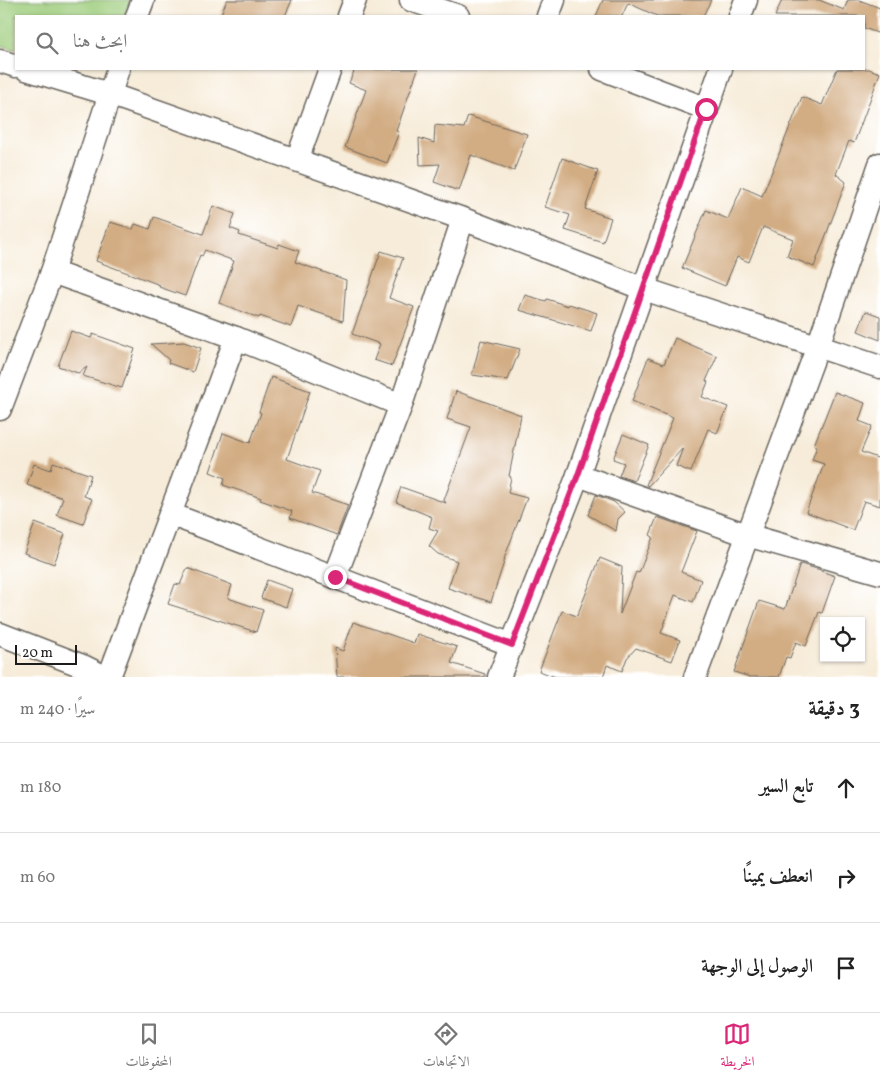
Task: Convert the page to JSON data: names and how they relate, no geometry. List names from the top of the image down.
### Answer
{
  "scale_bar": "20 m",
  "page": {
    "search": "ابحث هنا",
    "scale": "20 m",
    "heading": ["3 دقيقة", "سيرًا · 240 m"],
    "list": [
      ["تابع السير", "180 m"],
      ["انعطف يمينًا", "60 m"],
      "الوصول إلى الوجهة"
    ],
    "nav": ["الخريطة", "الاتجاهات", "المحفوظات"]
  }
}
